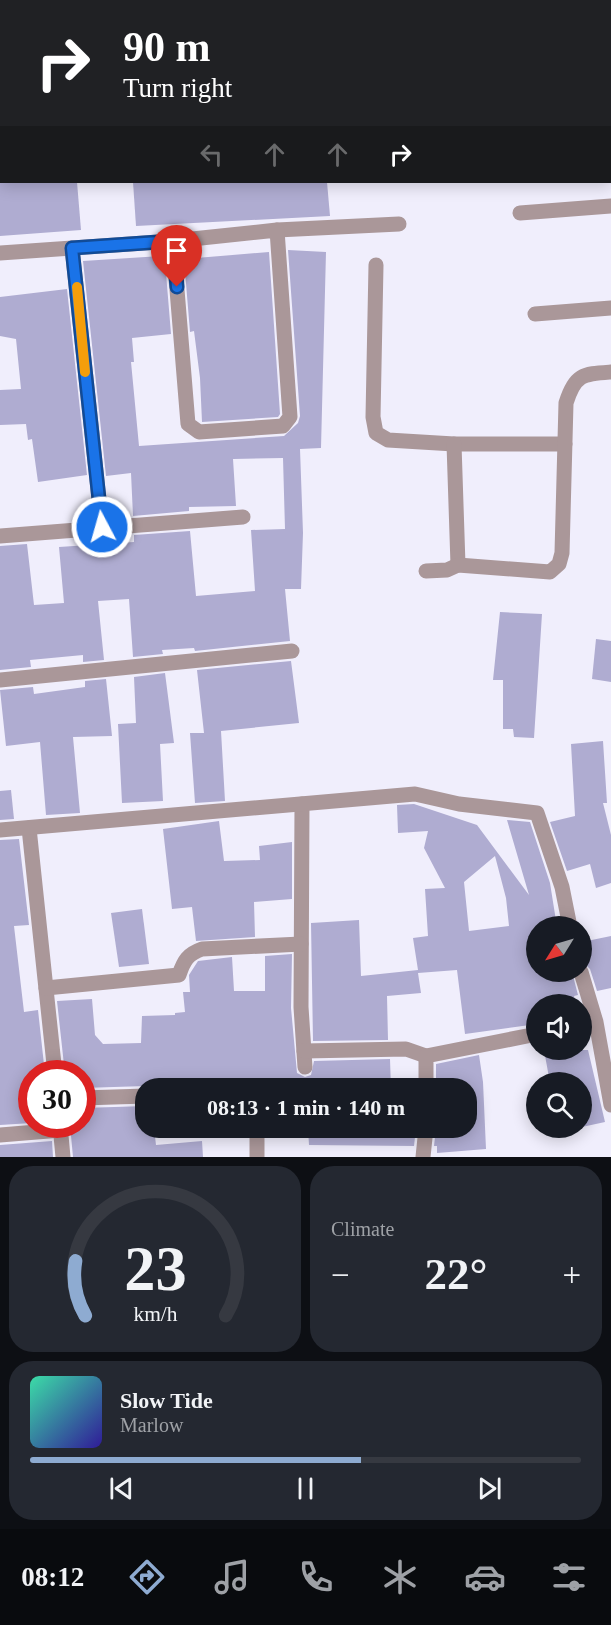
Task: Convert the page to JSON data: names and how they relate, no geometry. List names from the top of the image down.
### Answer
{
  "north": "bottom left",
  "page": {
    "turn": ["90 m", "Turn right"],
    "limit": "30",
    "trip": "08:13 · 1 min · 140 m",
    "tile": "Climate",
    "heat": ["−", "22°", "+"],
    "song": ["Slow Tide", "Marlow"],
    "tabs": "08:12",
    "gauge": ["23", "km/h"]
  }
}
